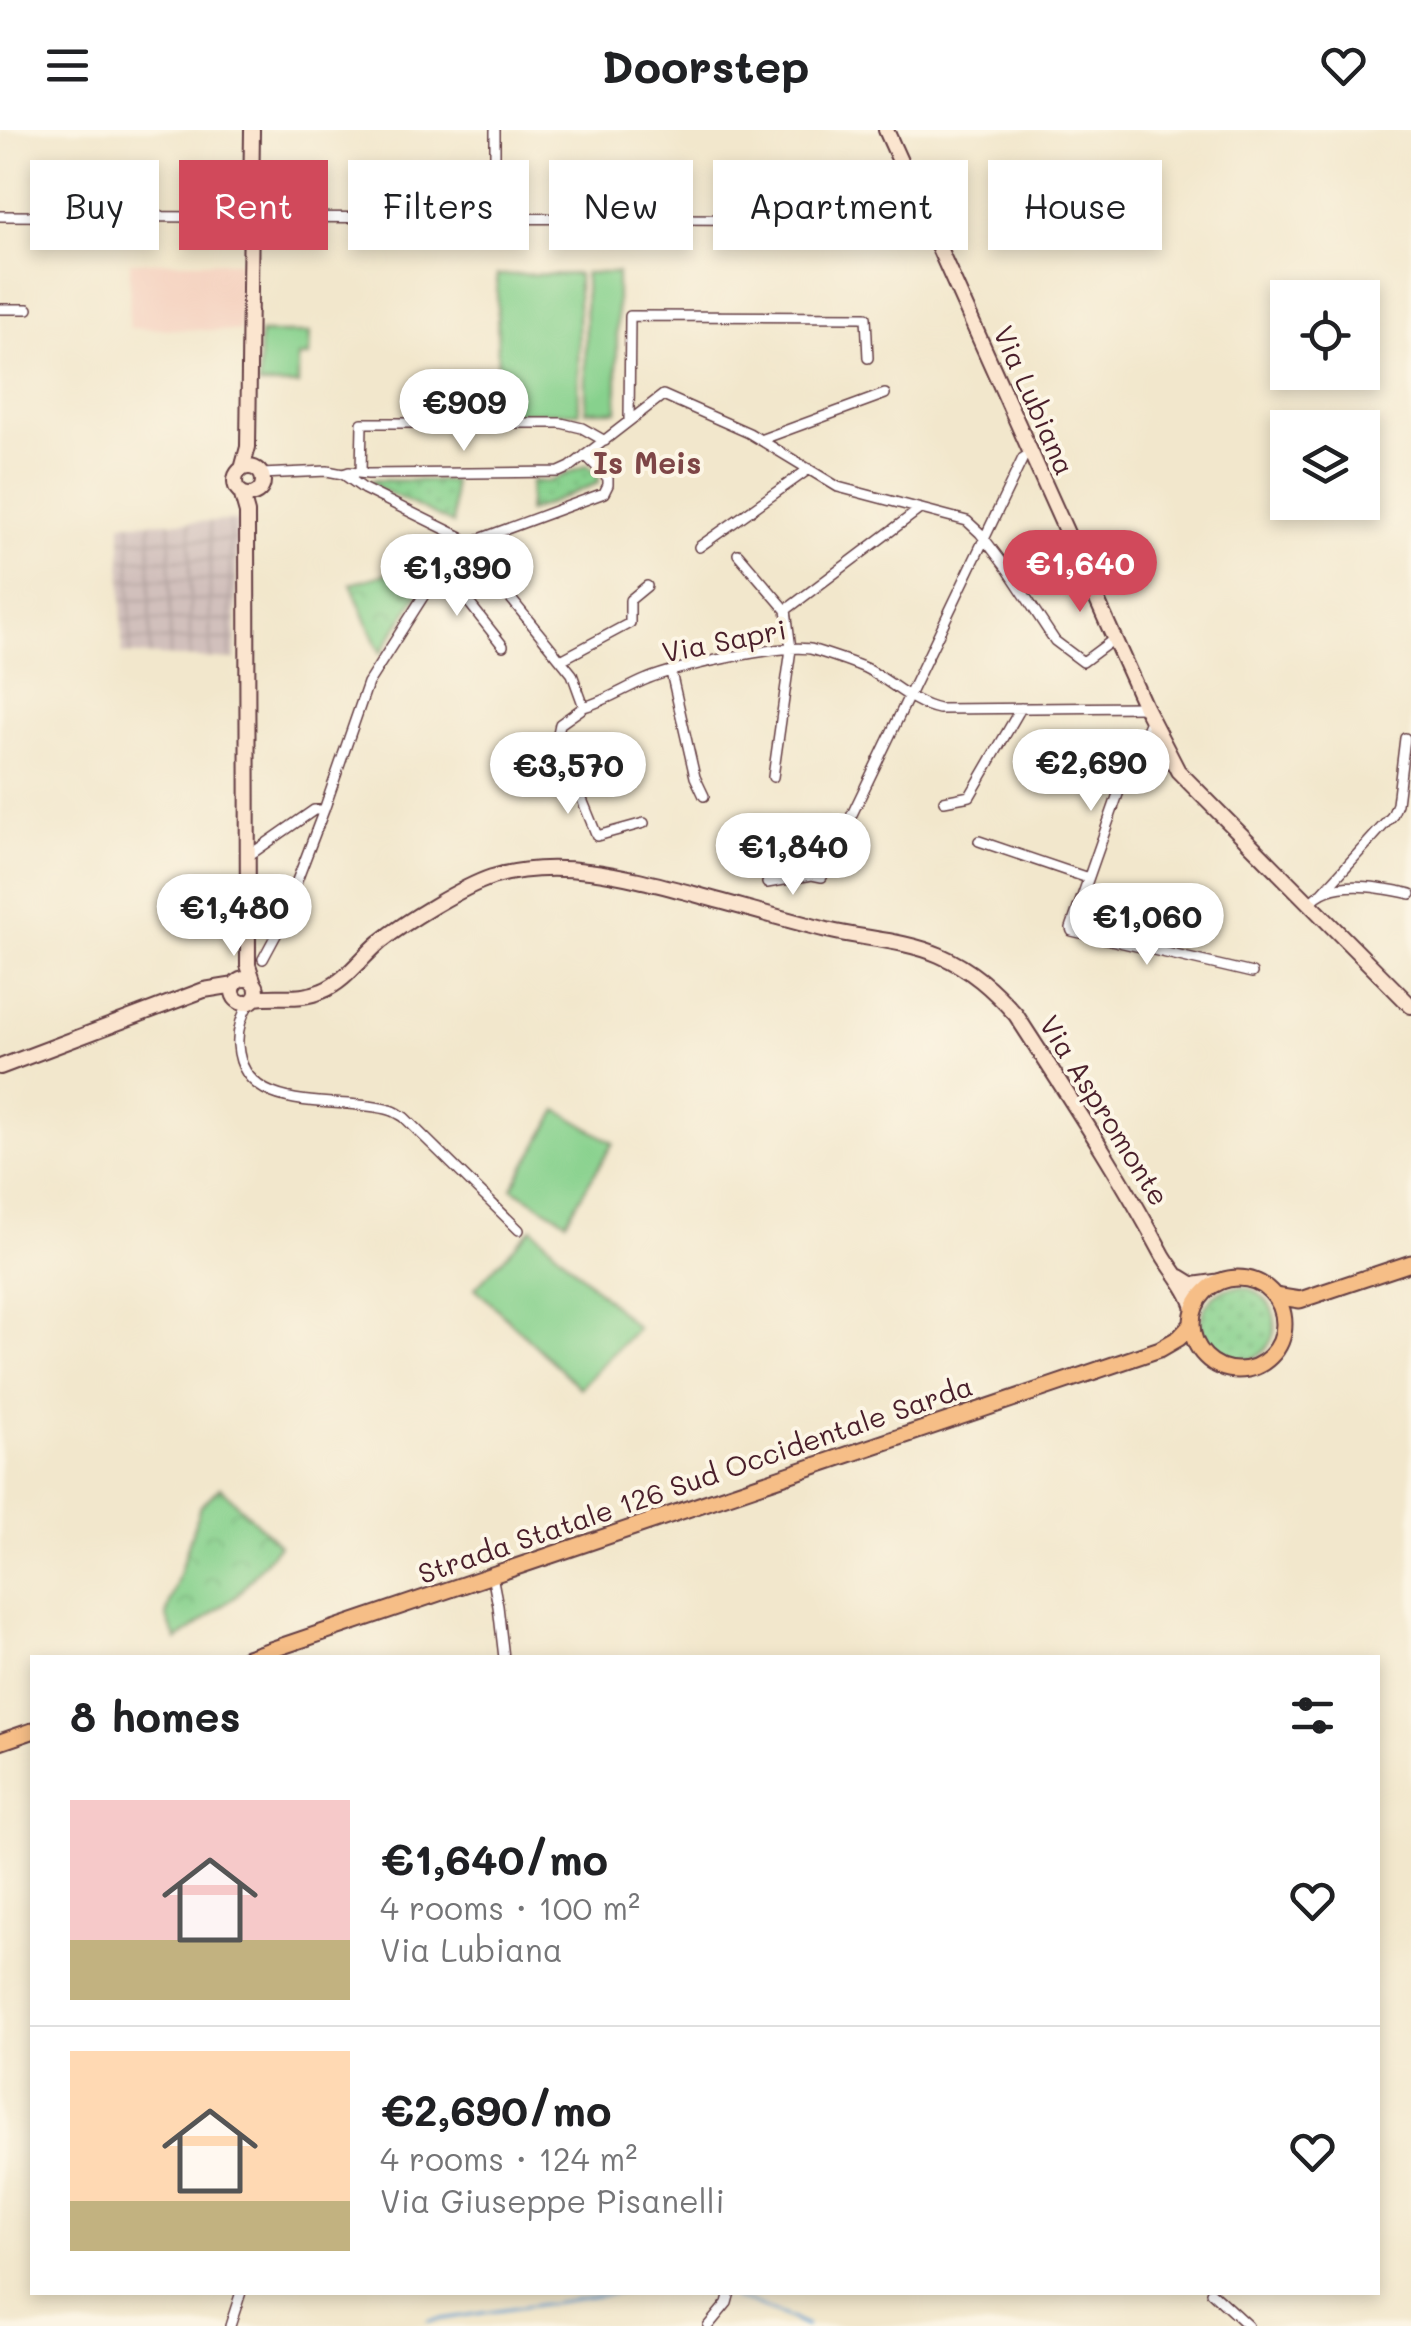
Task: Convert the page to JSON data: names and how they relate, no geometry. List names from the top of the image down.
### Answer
{
  "streets": {
    "main road": ["Strada Statale 126 Sud Occidentale Sarda"],
    "street": ["Via Lubiana", "Via Sapri", "Via Aspromonte"]
  },
  "crossings": [
    ["Via Lubiana", "Via Sapri"]
  ],
  "districts": ["Is Meis"],
  "page": {
    "header": "Doorstep",
    "chip": [
      "Buy",
      "Rent",
      "Filters",
      "New",
      "Apartment",
      "House"
    ],
    "price": [
      "€909",
      "€1,640",
      "€1,390",
      "€2,690",
      "€3,570",
      "€1,840",
      "€1,480",
      "€1,060"
    ],
    "heading": "8 homes",
    "list": [
      {
        "name": "€1,640/mo",
        "note": "4 rooms · 100 m² · Via Lubiana"
      },
      {
        "name": "€2,690/mo",
        "note": "4 rooms · 124 m² · Via Giuseppe Pisanelli"
      }
    ]
  }
}
